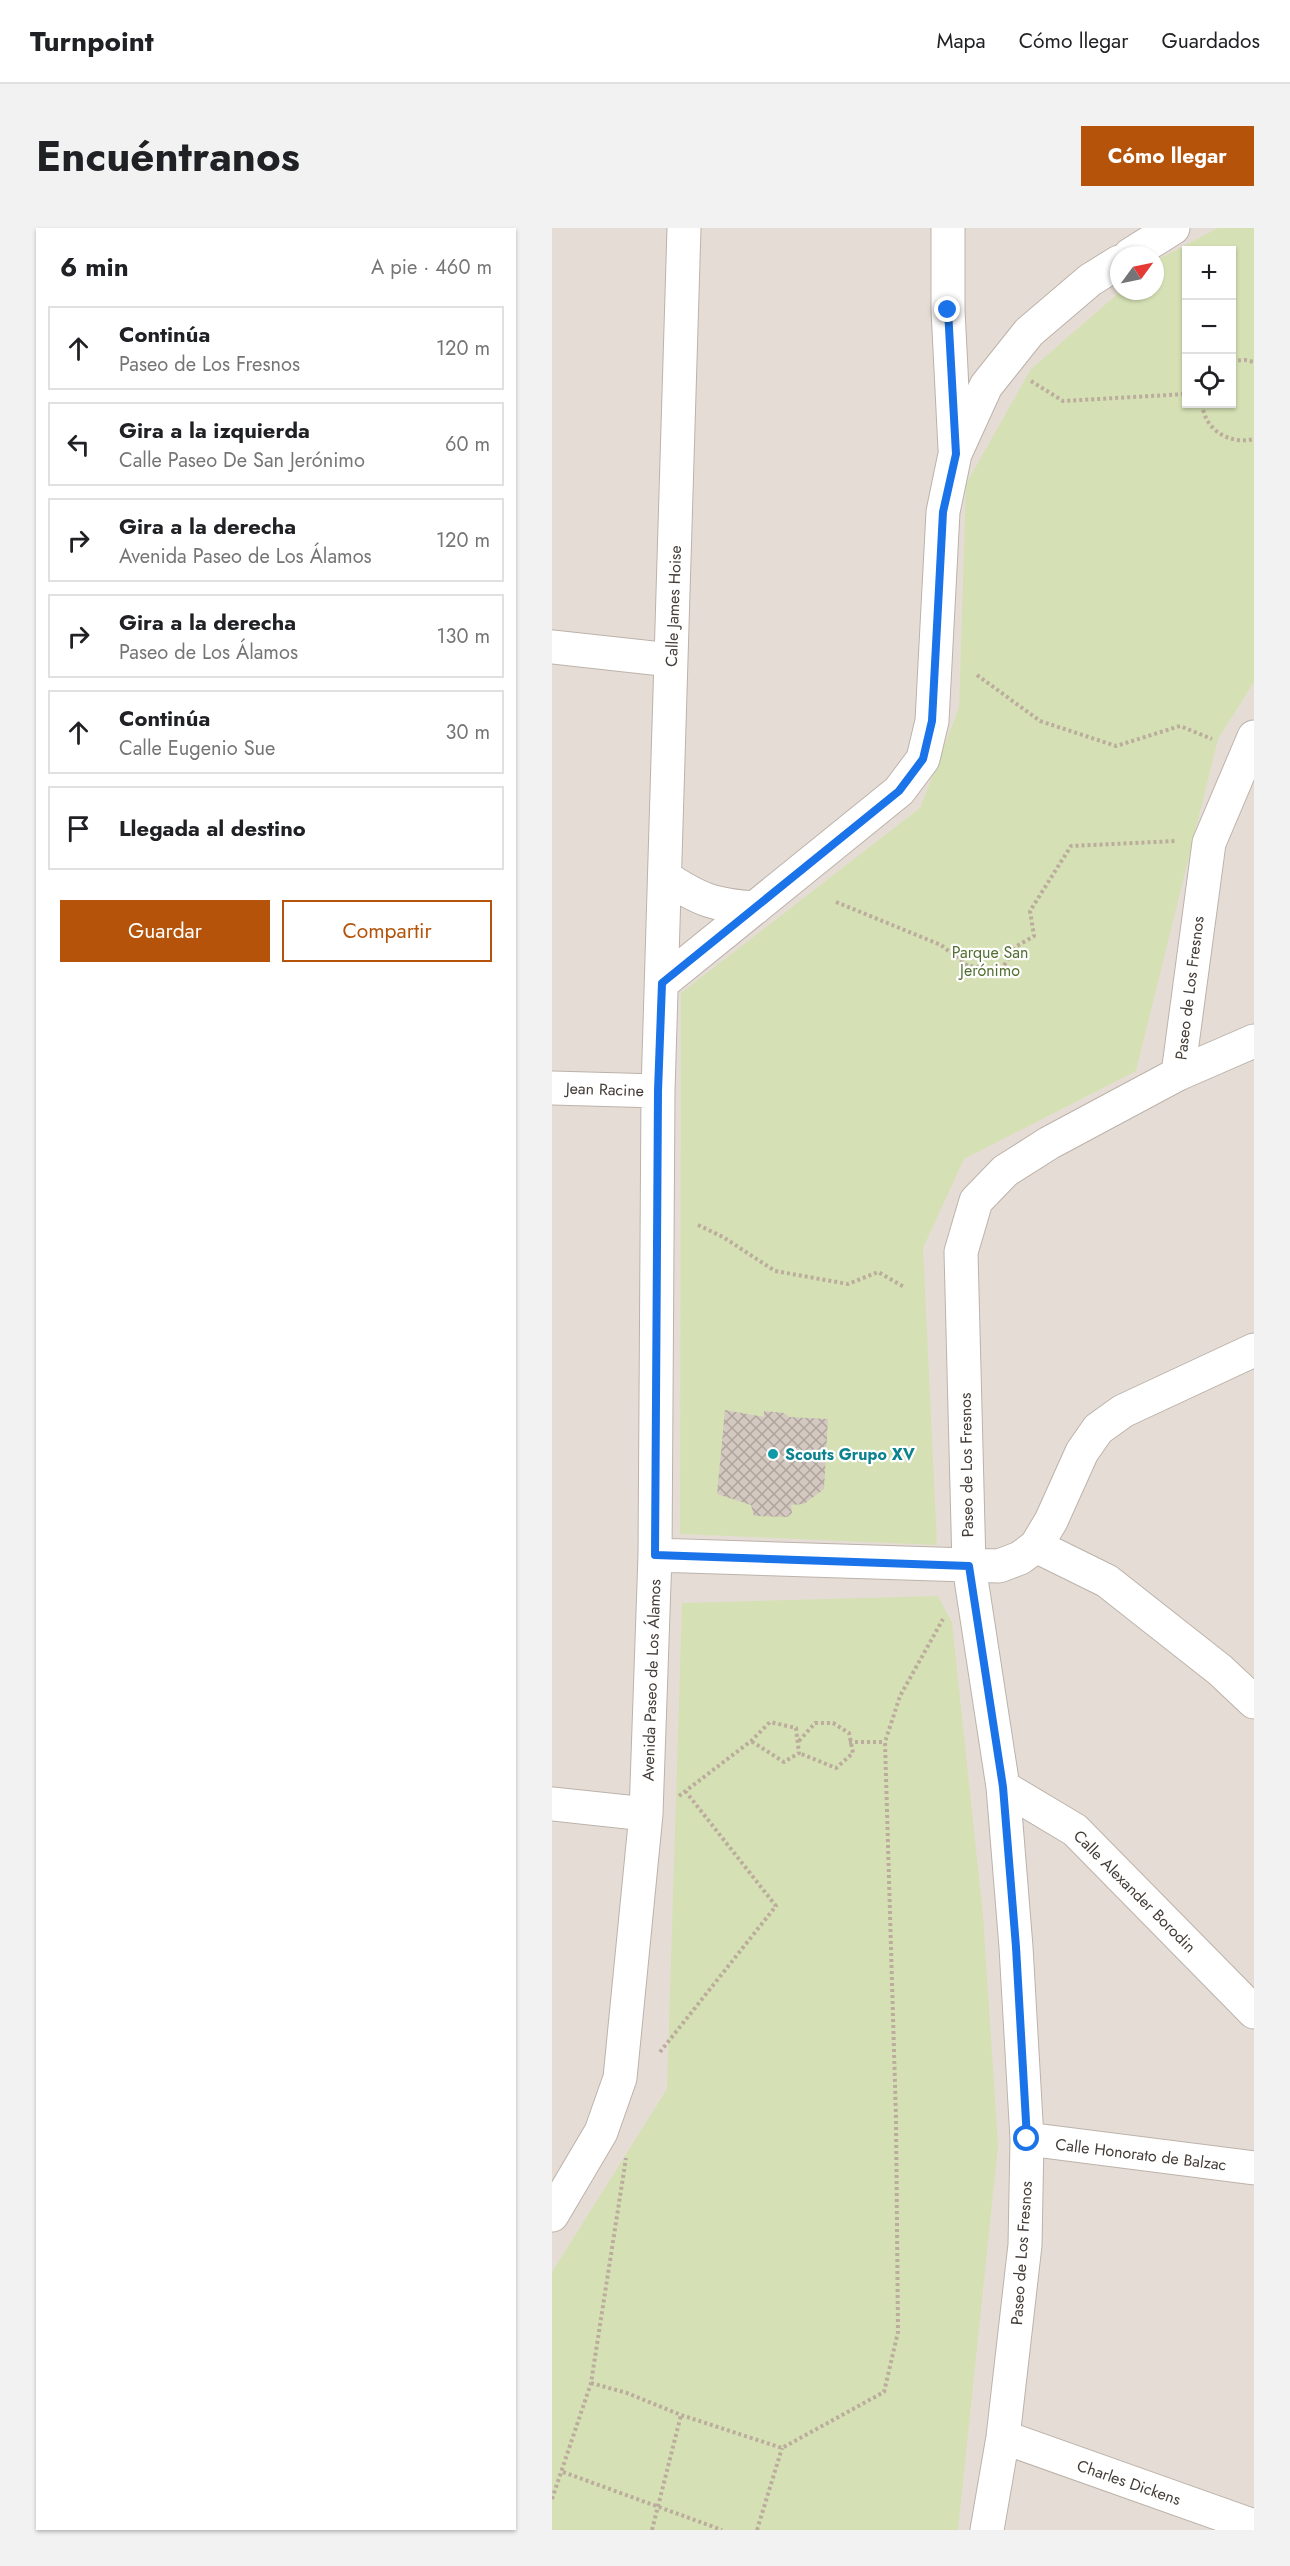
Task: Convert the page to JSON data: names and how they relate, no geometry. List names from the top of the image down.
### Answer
{
  "streets": {
    "street": [
      "Calle James Hoise",
      "Paseo de Los Fresnos",
      "Jean Racine",
      "Avenida Paseo de Los Álamos",
      "Calle Alexander Borodin",
      "Calle Honorato de Balzac",
      "Charles Dickens"
    ]
  },
  "crossings": [
    ["Calle James Hoise", "Avenida Paseo de Los Álamos"],
    ["Paseo de Los Fresnos", "Calle Alexander Borodin"],
    ["Paseo de Los Fresnos", "Calle Honorato de Balzac"],
    ["Paseo de Los Fresnos", "Charles Dickens"],
    ["Jean Racine", "Avenida Paseo de Los Álamos"]
  ],
  "parks": ["Parque San Jerónimo"],
  "places": ["Scouts Grupo XV"],
  "north": "top right",
  "page": {
    "header": "Turnpoint",
    "nav": ["Mapa", "Cómo llegar", "Guardados"],
    "title": "Encuéntranos",
    "buttons": [
      "Cómo llegar",
      ["Guardar", "Compartir"]
    ],
    "heading": ["6 min", "A pie · 460 m"],
    "map_buttons": ["+", "−"],
    "list": [
      ["Continúa", "Paseo de Los Fresnos", "120 m"],
      ["Gira a la izquierda", "Calle Paseo De San Jerónimo", "60 m"],
      ["Gira a la derecha", "Avenida Paseo de Los Álamos", "120 m"],
      ["Gira a la derecha", "Paseo de Los Álamos", "130 m"],
      ["Continúa", "Calle Eugenio Sue", "30 m"],
      "Llegada al destino"
    ]
  }
}
